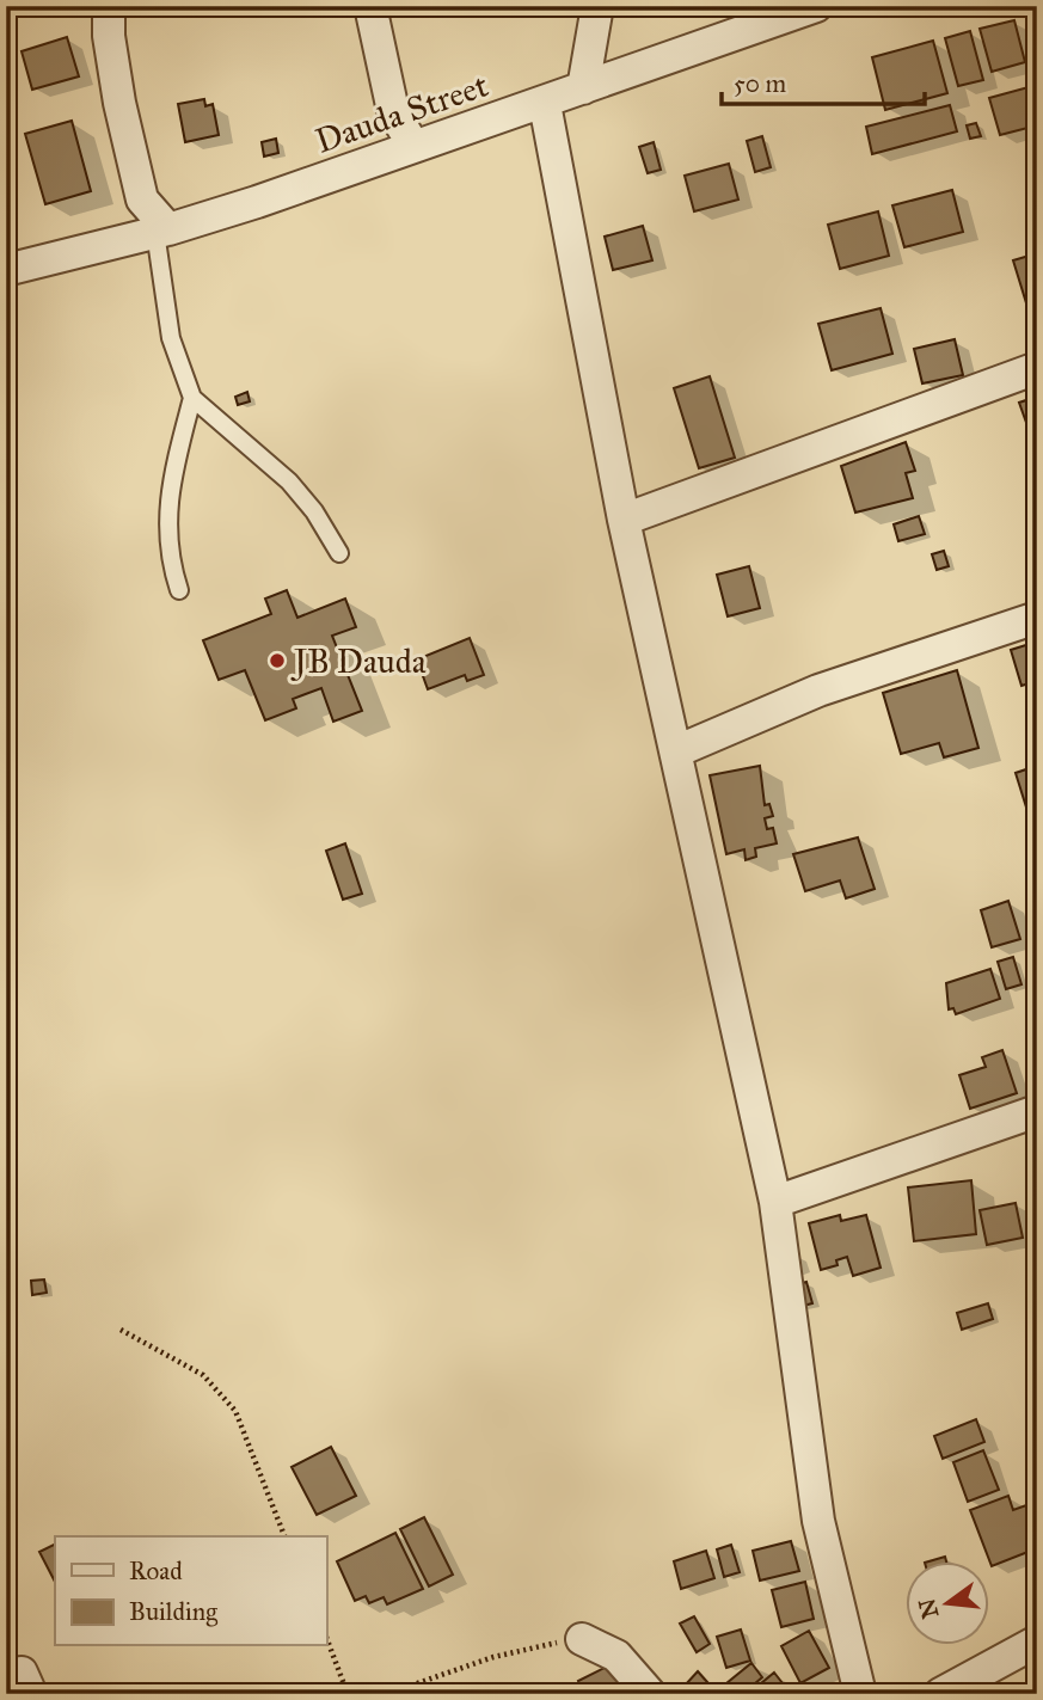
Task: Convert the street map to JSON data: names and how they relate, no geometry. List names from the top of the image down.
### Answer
{
  "streets": {
    "street": ["Dauda Street"]
  },
  "places": ["JB Dauda"],
  "legend": ["Road", "Building"],
  "scale_bar": "50 m",
  "north": "left"
}
